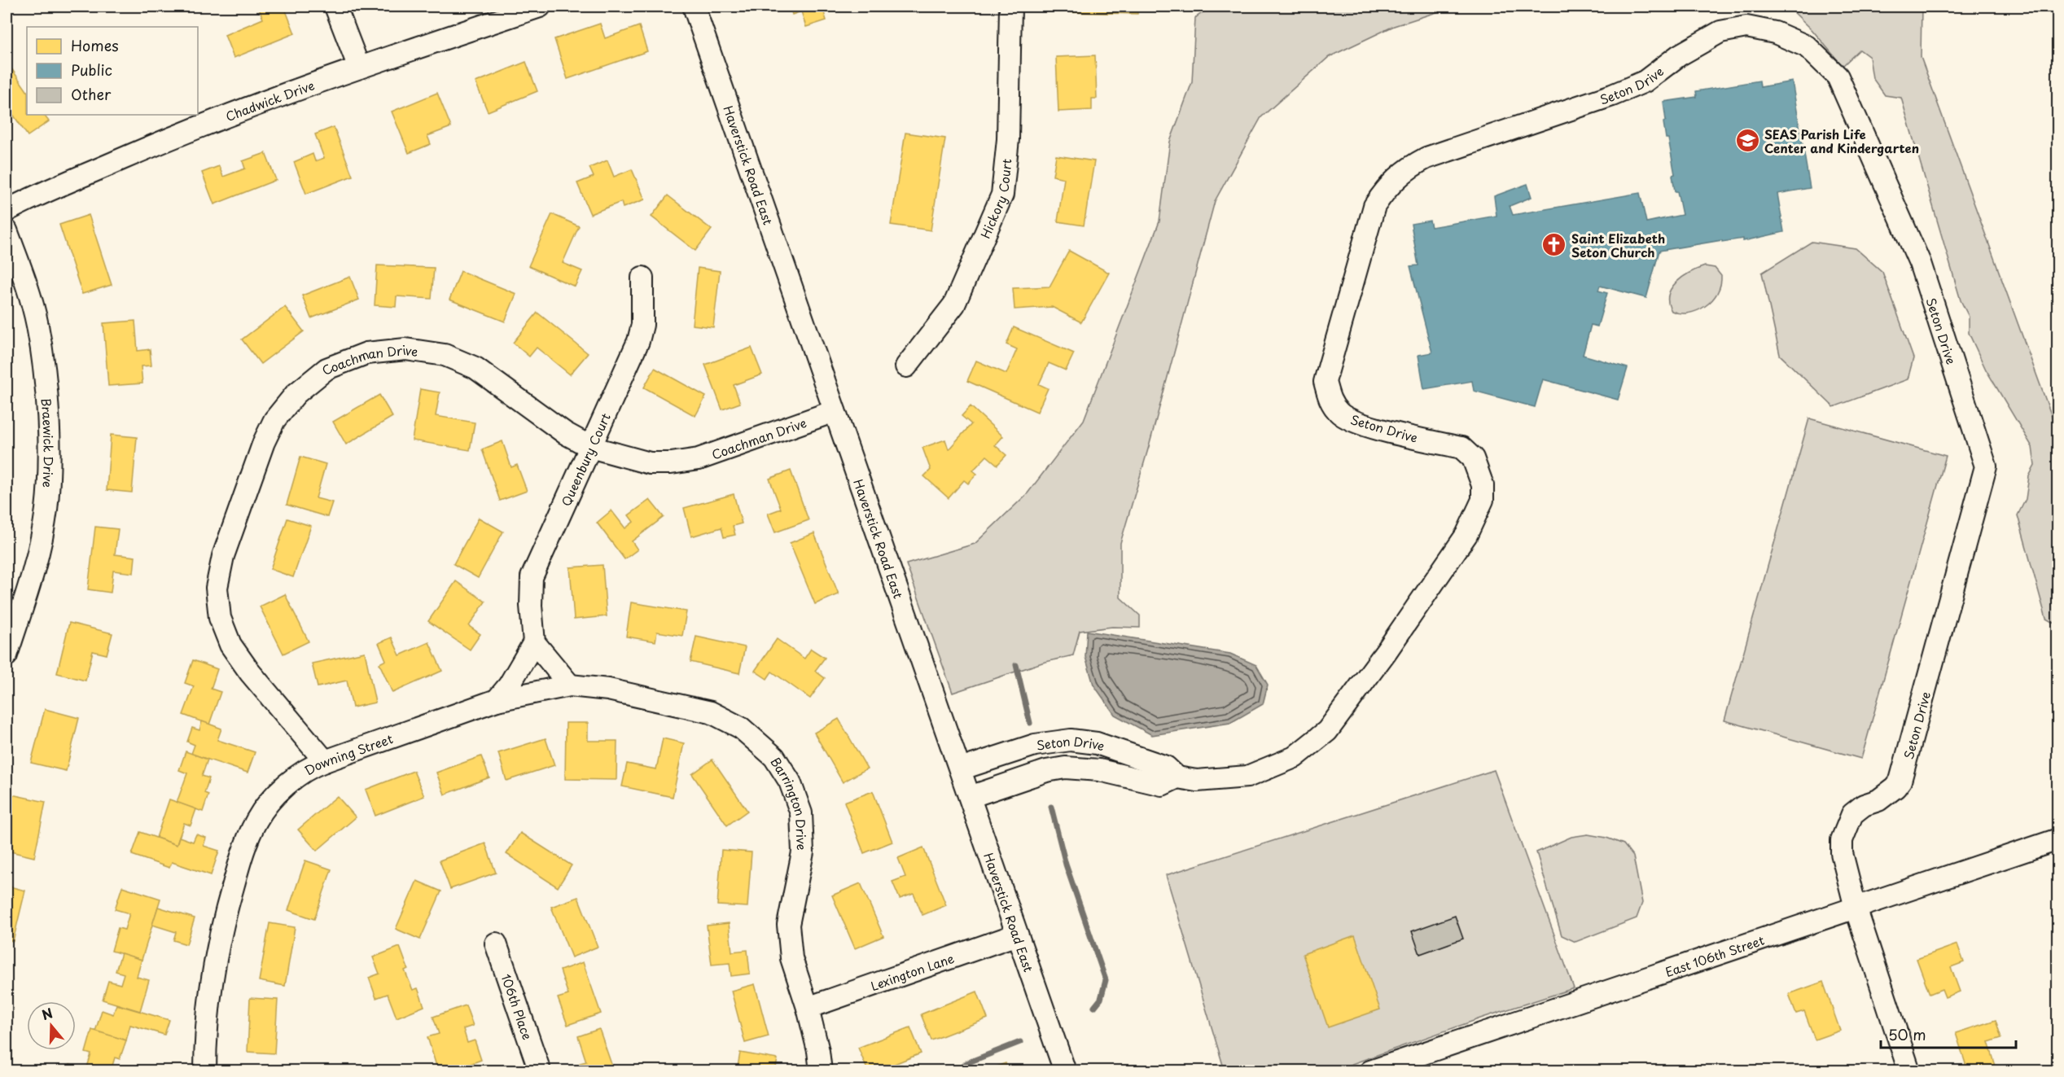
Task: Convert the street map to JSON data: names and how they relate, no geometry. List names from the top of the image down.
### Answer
{
  "streets": {
    "street": [
      "Seton Drive",
      "Chadwick Drive",
      "Haverstick Road East",
      "Hickory Court",
      "Coachman Drive",
      "Braewick Drive",
      "Queenbury Court",
      "Downing Street",
      "Barrington Drive",
      "East 106th Street",
      "Lexington Lane",
      "106th Place"
    ]
  },
  "crossings": [
    ["Seton Drive", "Haverstick Road East"],
    ["Seton Drive", "East 106th Street"],
    ["Haverstick Road East", "Coachman Drive"],
    ["Haverstick Road East", "Lexington Lane"],
    ["Coachman Drive", "Queenbury Court"],
    ["Coachman Drive", "Downing Street"],
    ["Downing Street", "Barrington Drive"],
    ["Barrington Drive", "Lexington Lane"]
  ],
  "places": {
    "school or university": ["SEAS Parish Life Center and Kindergarten"],
    "church": ["Saint Elizabeth Seton Church"]
  },
  "legend": ["Homes", "Public", "Other"],
  "scale_bar": "50 m",
  "north": "top"
}
